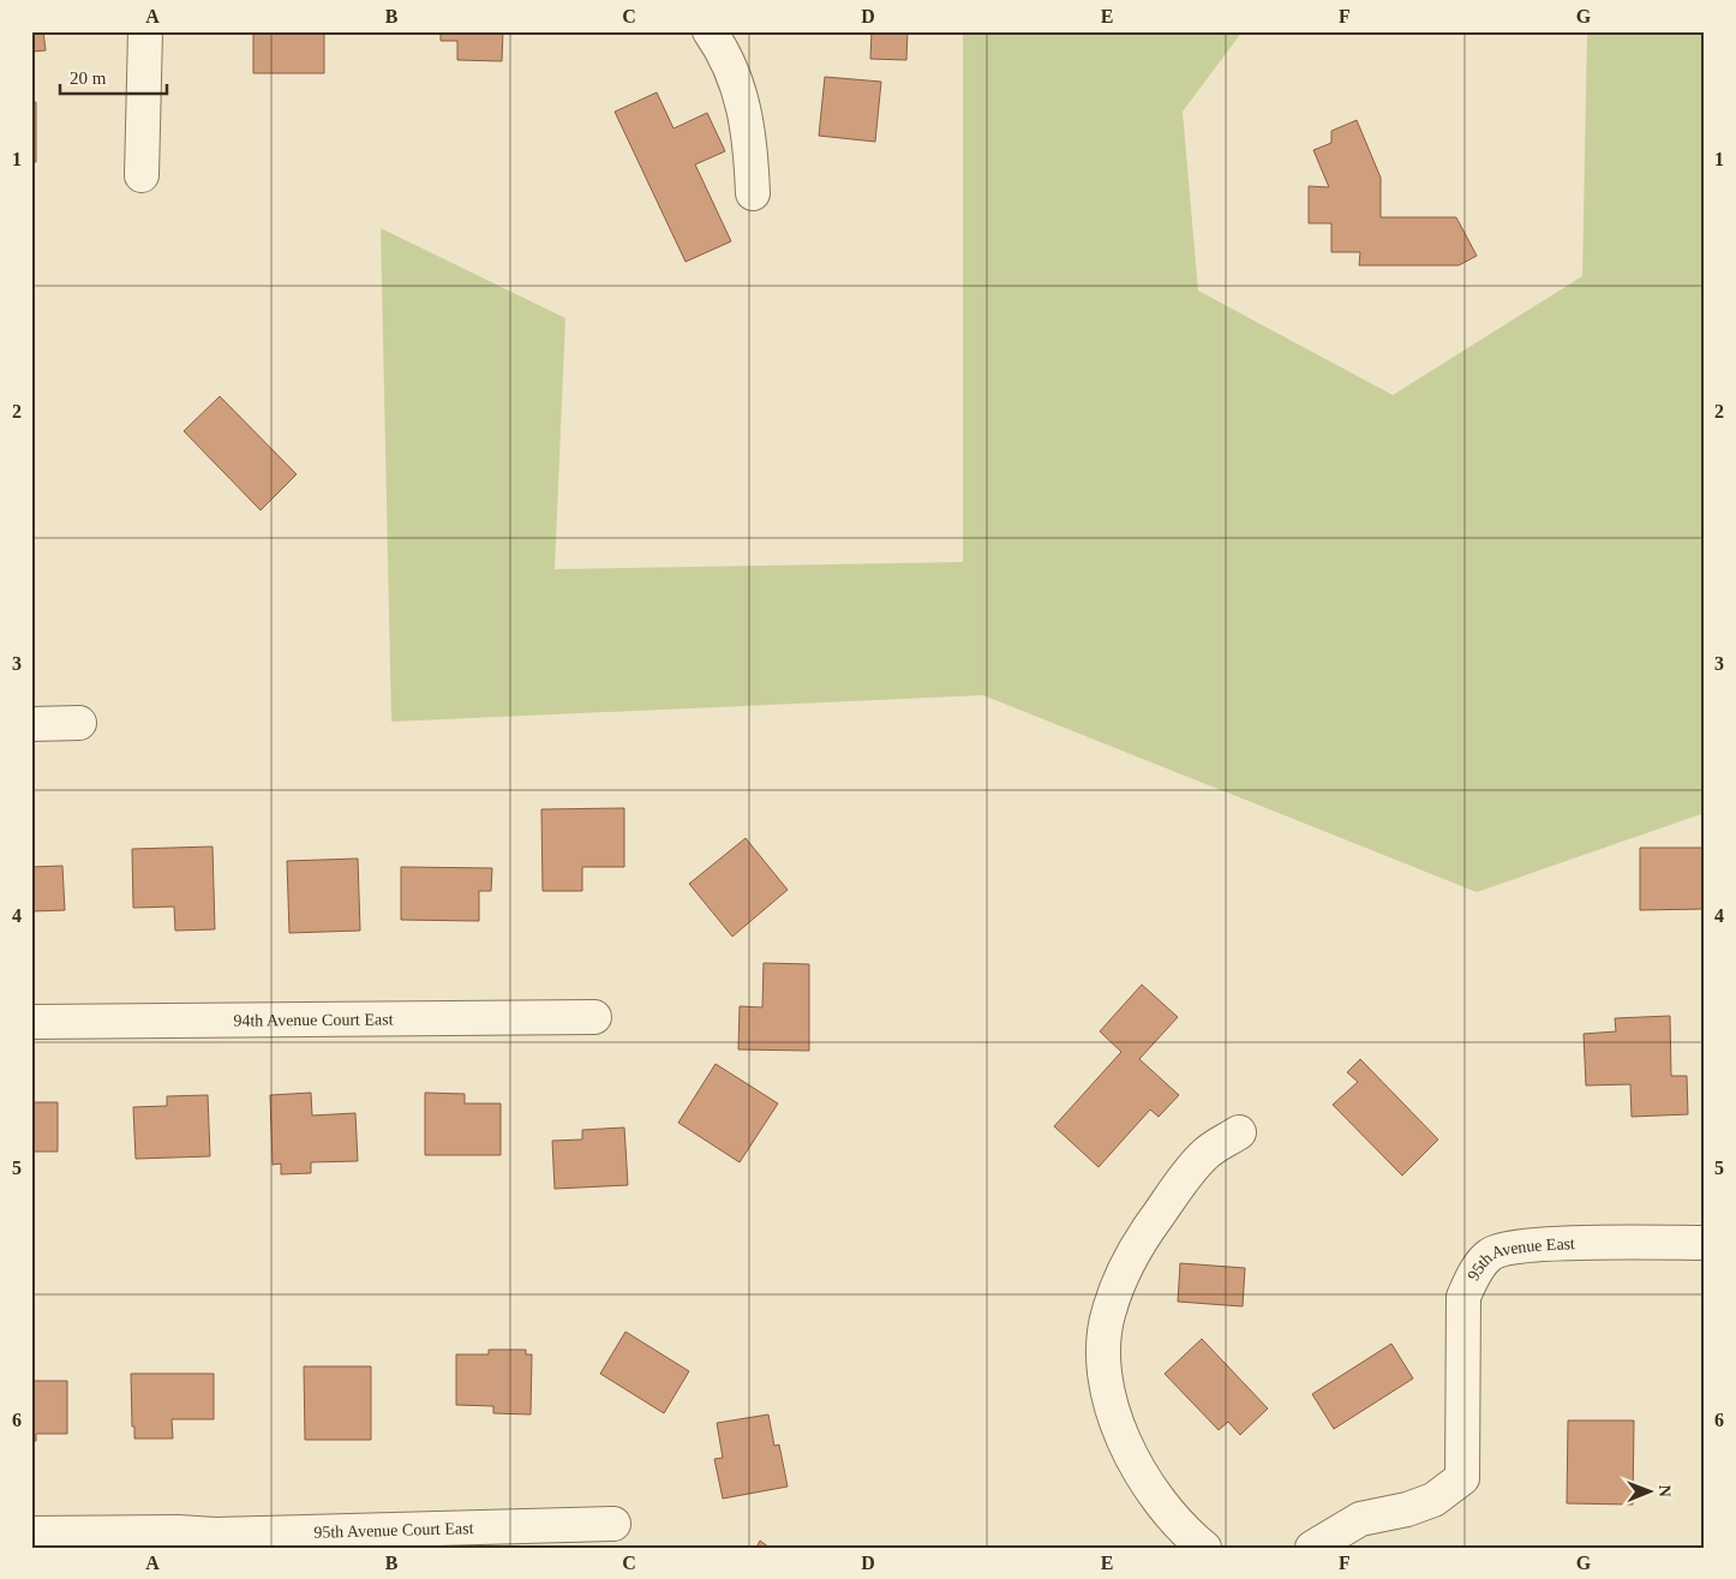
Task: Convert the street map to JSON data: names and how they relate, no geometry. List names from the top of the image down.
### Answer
{
  "streets": {
    "street": ["94th Avenue Court East", "95th Avenue East", "95th Avenue Court East"]
  },
  "scale_bar": "20 m",
  "north": "right",
  "grid": {
    "columns": [
      "A",
      "B",
      "C",
      "D",
      "E",
      "F",
      "G"
    ],
    "rows": [
      "1",
      "2",
      "3",
      "4",
      "5",
      "6"
    ]
  }
}
